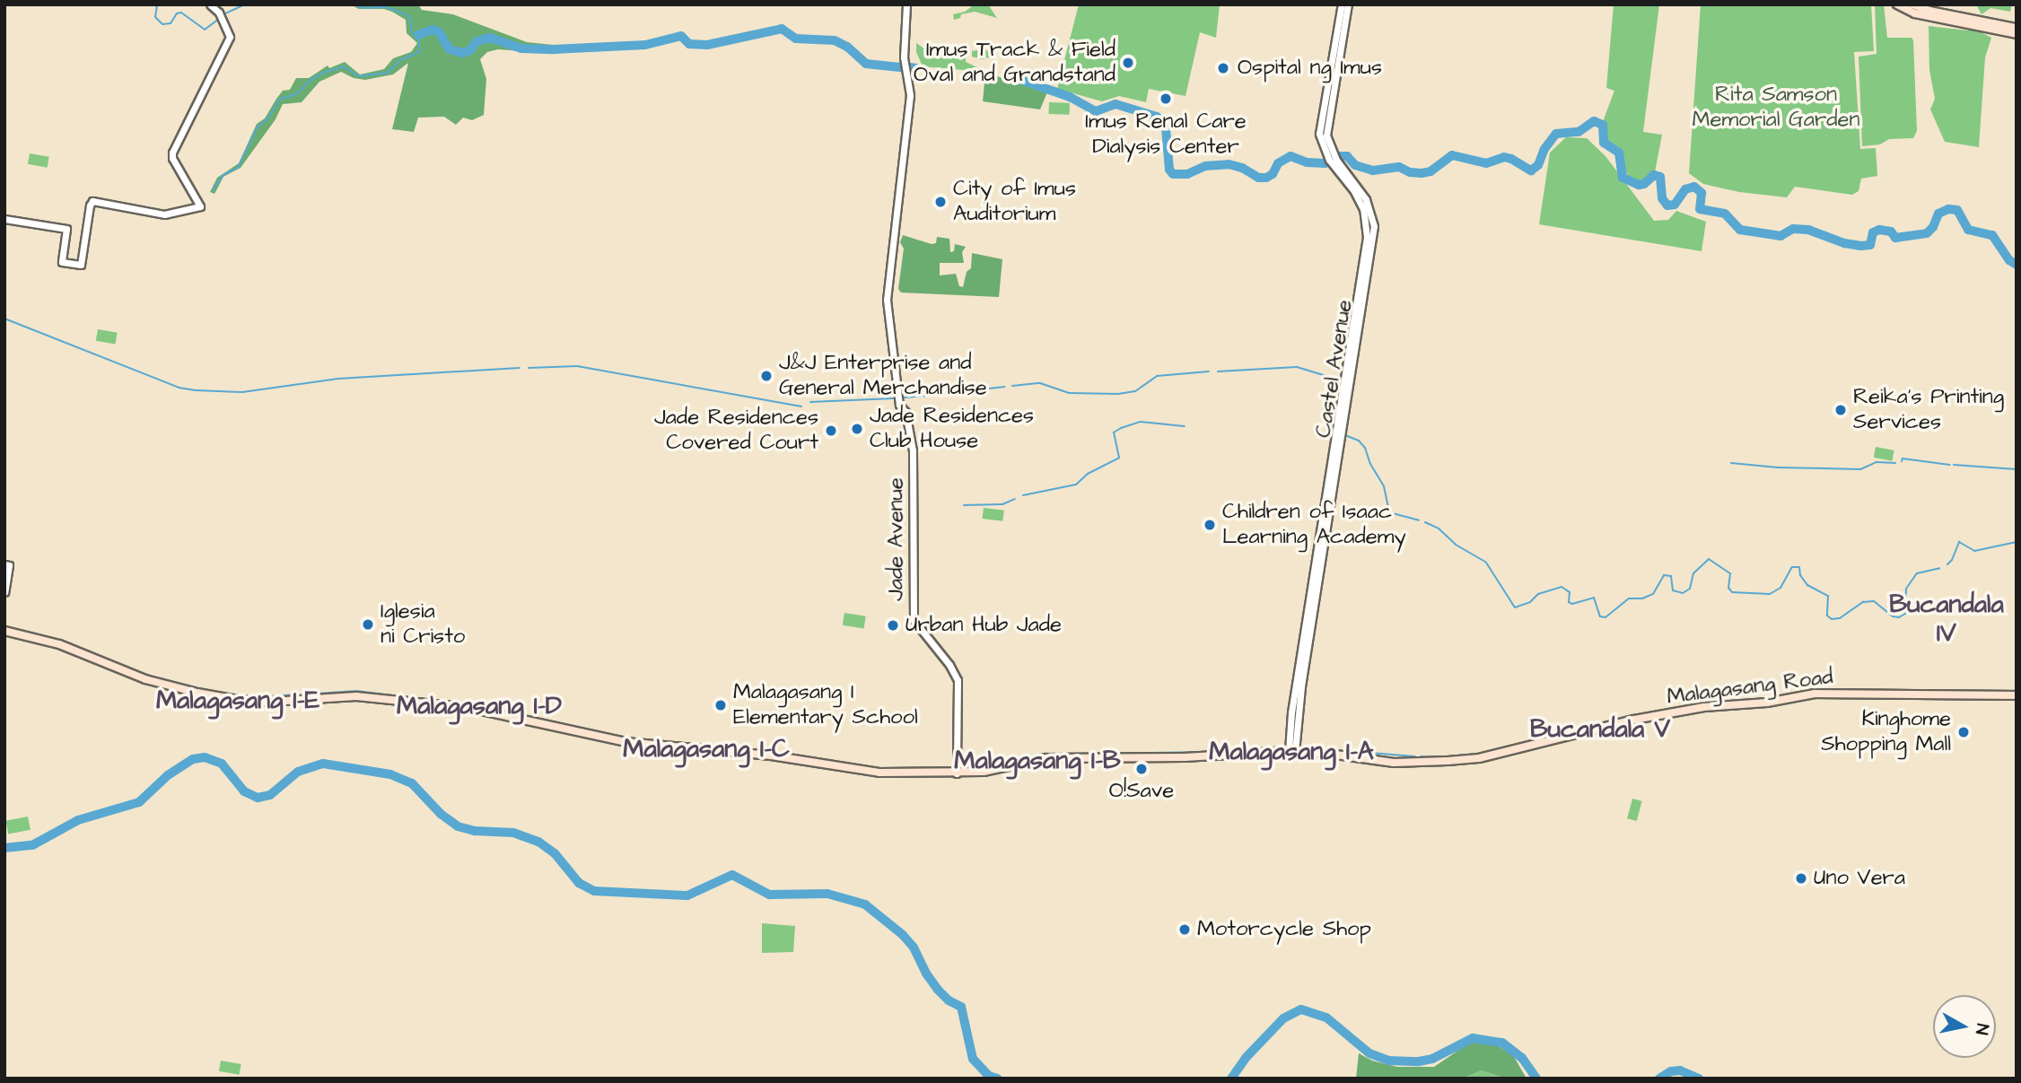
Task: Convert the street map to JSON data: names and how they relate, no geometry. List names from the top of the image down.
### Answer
{
  "streets": {
    "main road": ["Malagasang Road"],
    "street": ["Castel Avenue", "Jade Avenue"]
  },
  "crossings": [
    ["Castel Avenue", "Malagasang Road"],
    ["Jade Avenue", "Malagasang Road"]
  ],
  "districts": [
    "Bucandala IV",
    "Malagasang I-E",
    "Malagasang I-D",
    "Bucandala V",
    "Malagasang I-C",
    "Malagasang I-A",
    "Malagasang I-B"
  ],
  "parks": ["Rita Samson Memorial Garden"],
  "places": [
    "Imus Track & Field Oval and Grandstand",
    "Ospital ng Imus",
    "Imus Renal Care Dialysis Center",
    "City of Imus Auditorium",
    "J&J Enterprise and General Merchandise",
    "Reika's Printing Services",
    "Jade Residences Club House",
    "Jade Residences Covered Court",
    "Children of Isaac Learning Academy",
    "Iglesia ni Cristo",
    "Urban Hub Jade",
    "Malagasang I Elementary School",
    "Kinghome Shopping Mall",
    "O!Save",
    "Uno Vera",
    "Motorcycle Shop"
  ],
  "north": "right"
}
